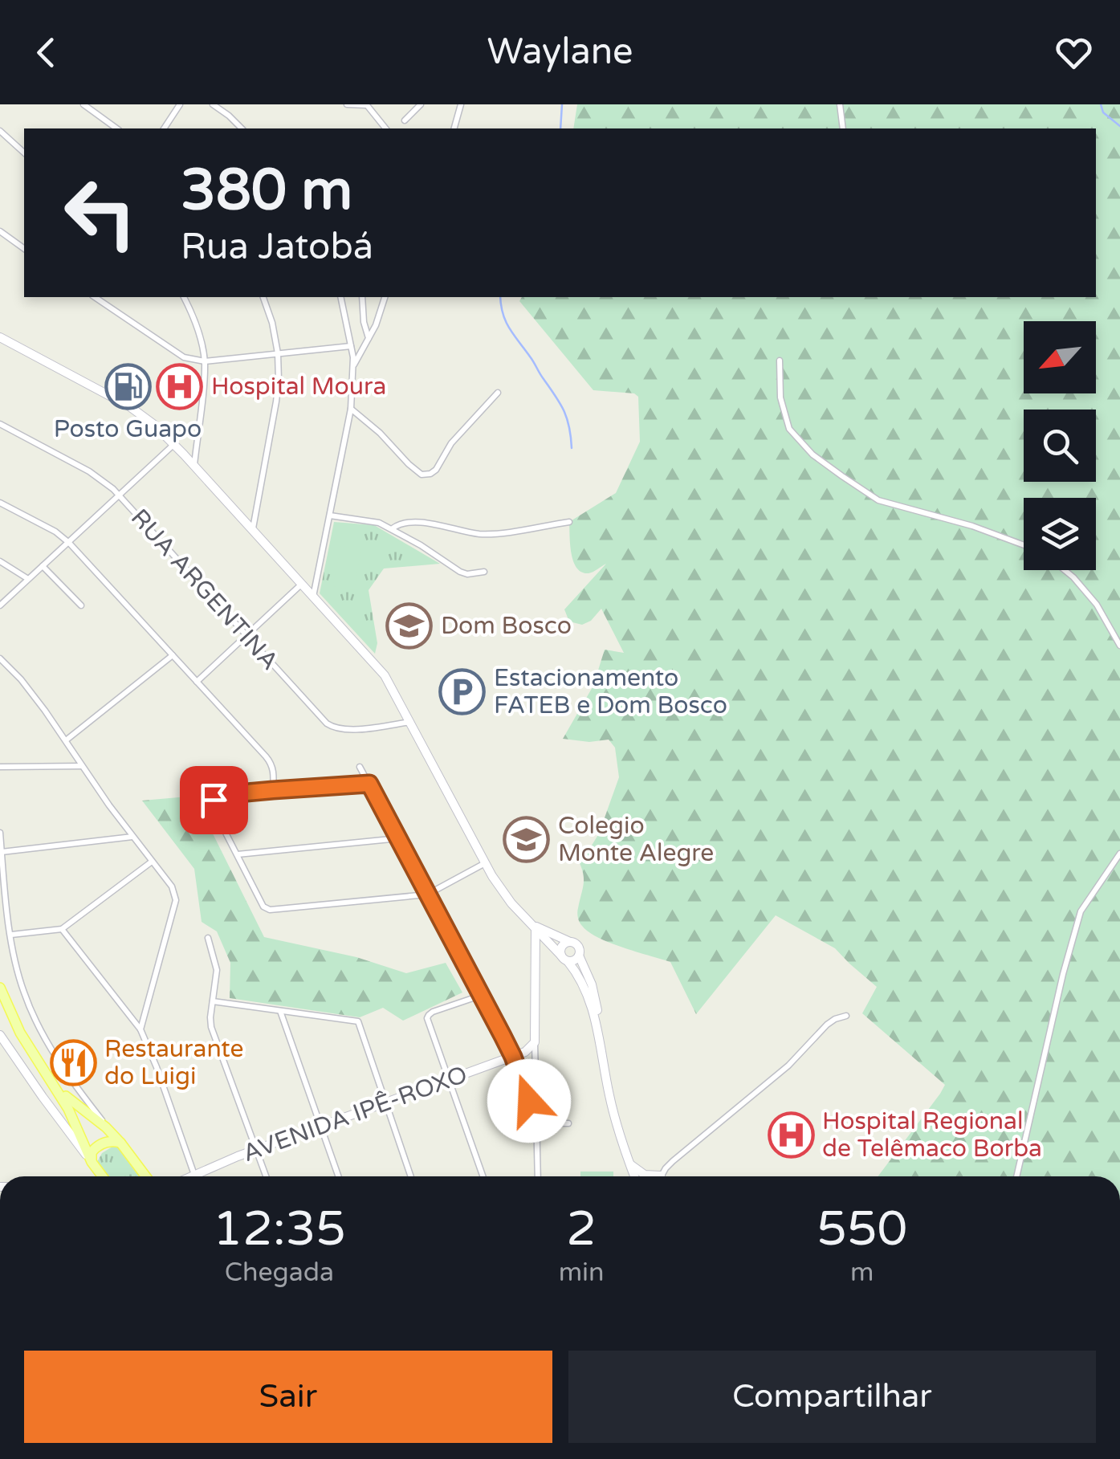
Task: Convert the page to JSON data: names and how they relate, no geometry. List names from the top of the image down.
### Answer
{
  "streets": {
    "main road": ["AVENIDA IPÊ-ROXO"],
    "street": ["RUA ARGENTINA"]
  },
  "places": {
    "fuel station": ["Posto Guapo"],
    "hospital": ["Hospital Moura", "Hospital Regional de Telêmaco Borba"],
    "school or university": ["Dom Bosco", "Colegio Monte Alegre"],
    "parking": ["Estacionamento FATEB e Dom Bosco"],
    "restaurant": ["Restaurante do Luigi"]
  },
  "north": "bottom left",
  "page": {
    "header": "Waylane",
    "turn": ["380 m", "Rua Jatobá"],
    "eta": [
      "12:35",
      "Chegada",
      "2",
      "min",
      "550",
      "m"
    ],
    "buttons": ["Sair", "Compartilhar"]
  }
}
